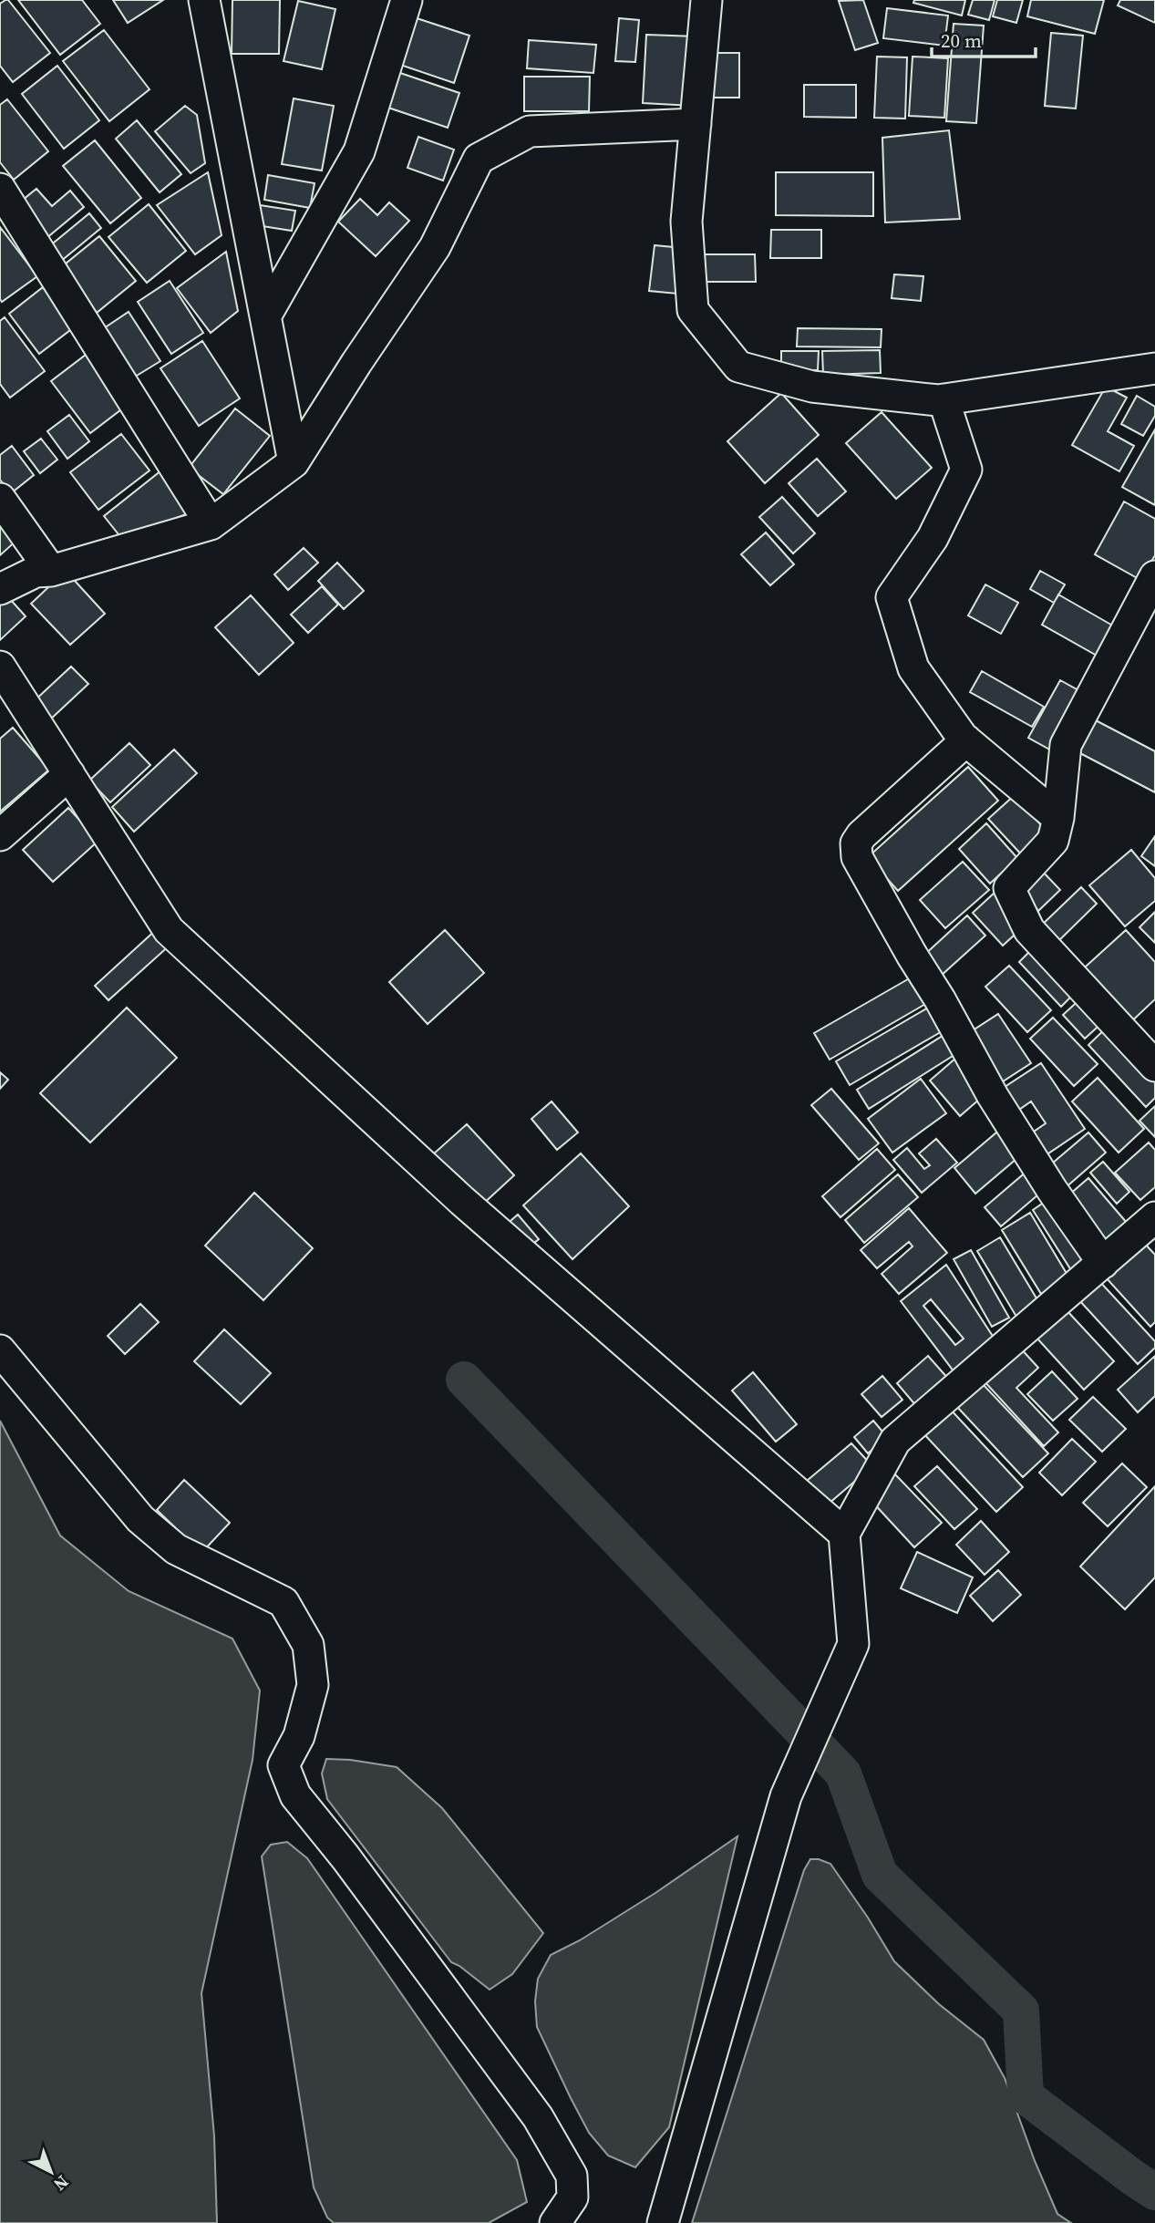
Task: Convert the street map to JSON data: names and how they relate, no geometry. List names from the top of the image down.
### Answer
{
  "scale_bar": "20 m",
  "north": "bottom right"
}
